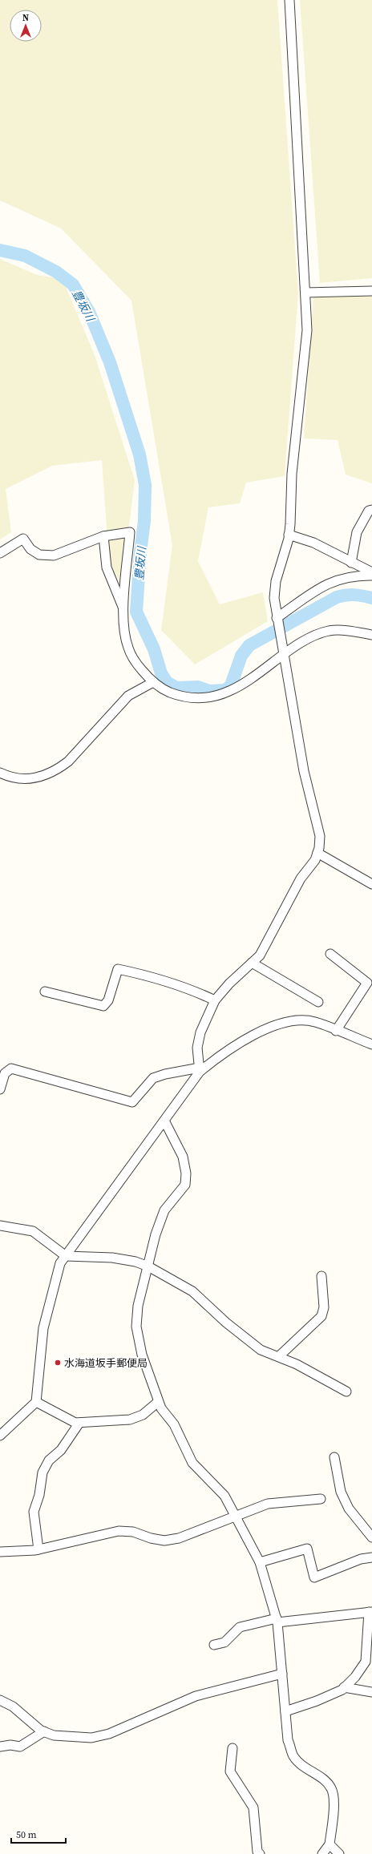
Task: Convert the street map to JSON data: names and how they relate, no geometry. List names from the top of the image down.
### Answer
{
  "water": ["豊坂川"],
  "places": ["水海道坂手郵便局"],
  "scale_bar": "50 m",
  "north": "top"
}
